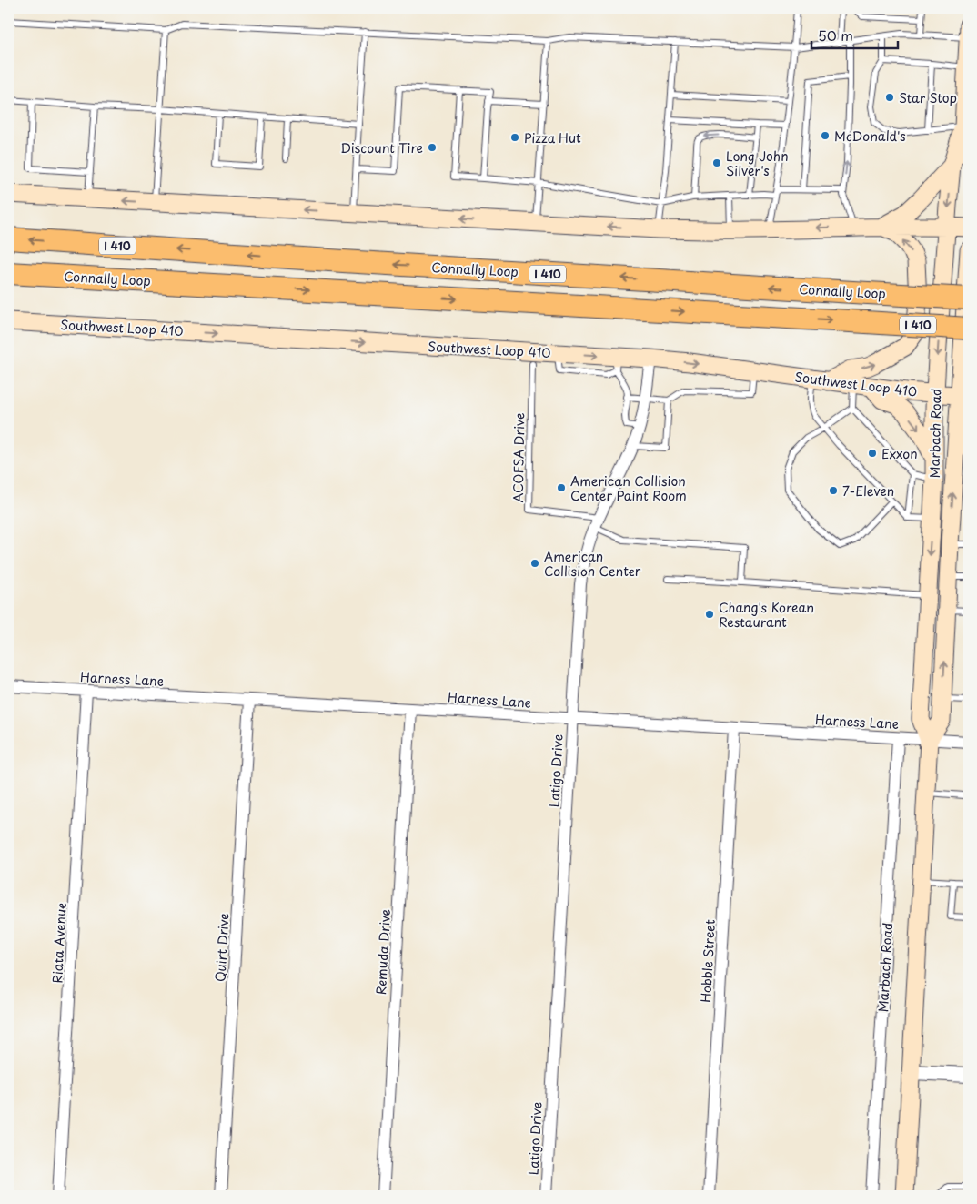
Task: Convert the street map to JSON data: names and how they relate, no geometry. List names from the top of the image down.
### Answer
{
  "streets": {
    "highway": ["I 410", "Connally Loop"],
    "main road": ["Southwest Loop 410", "Marbach Road"],
    "street": [
      "Harness Lane",
      "Latigo Drive",
      "Riata Avenue",
      "Quirt Drive",
      "Remuda Drive",
      "Hobble Street"
    ],
    "lane": ["ACOFSA Drive"]
  },
  "crossings": [
    ["Southwest Loop 410", "Marbach Road"],
    ["Southwest Loop 410", "Latigo Drive"],
    ["Marbach Road", "Harness Lane"],
    ["ACOFSA Drive", "Latigo Drive"],
    ["Harness Lane", "Latigo Drive"],
    ["Harness Lane", "Riata Avenue"],
    ["Harness Lane", "Quirt Drive"],
    ["Harness Lane", "Remuda Drive"],
    ["Harness Lane", "Hobble Street"]
  ],
  "places": [
    "Star Stop",
    "McDonald's",
    "Pizza Hut",
    "Discount Tire",
    "Long John Silver's",
    "Exxon",
    "American Collision Center Paint Room",
    "7-Eleven",
    "American Collision Center",
    "Chang's Korean Restaurant"
  ],
  "scale_bar": "50 m"
}
